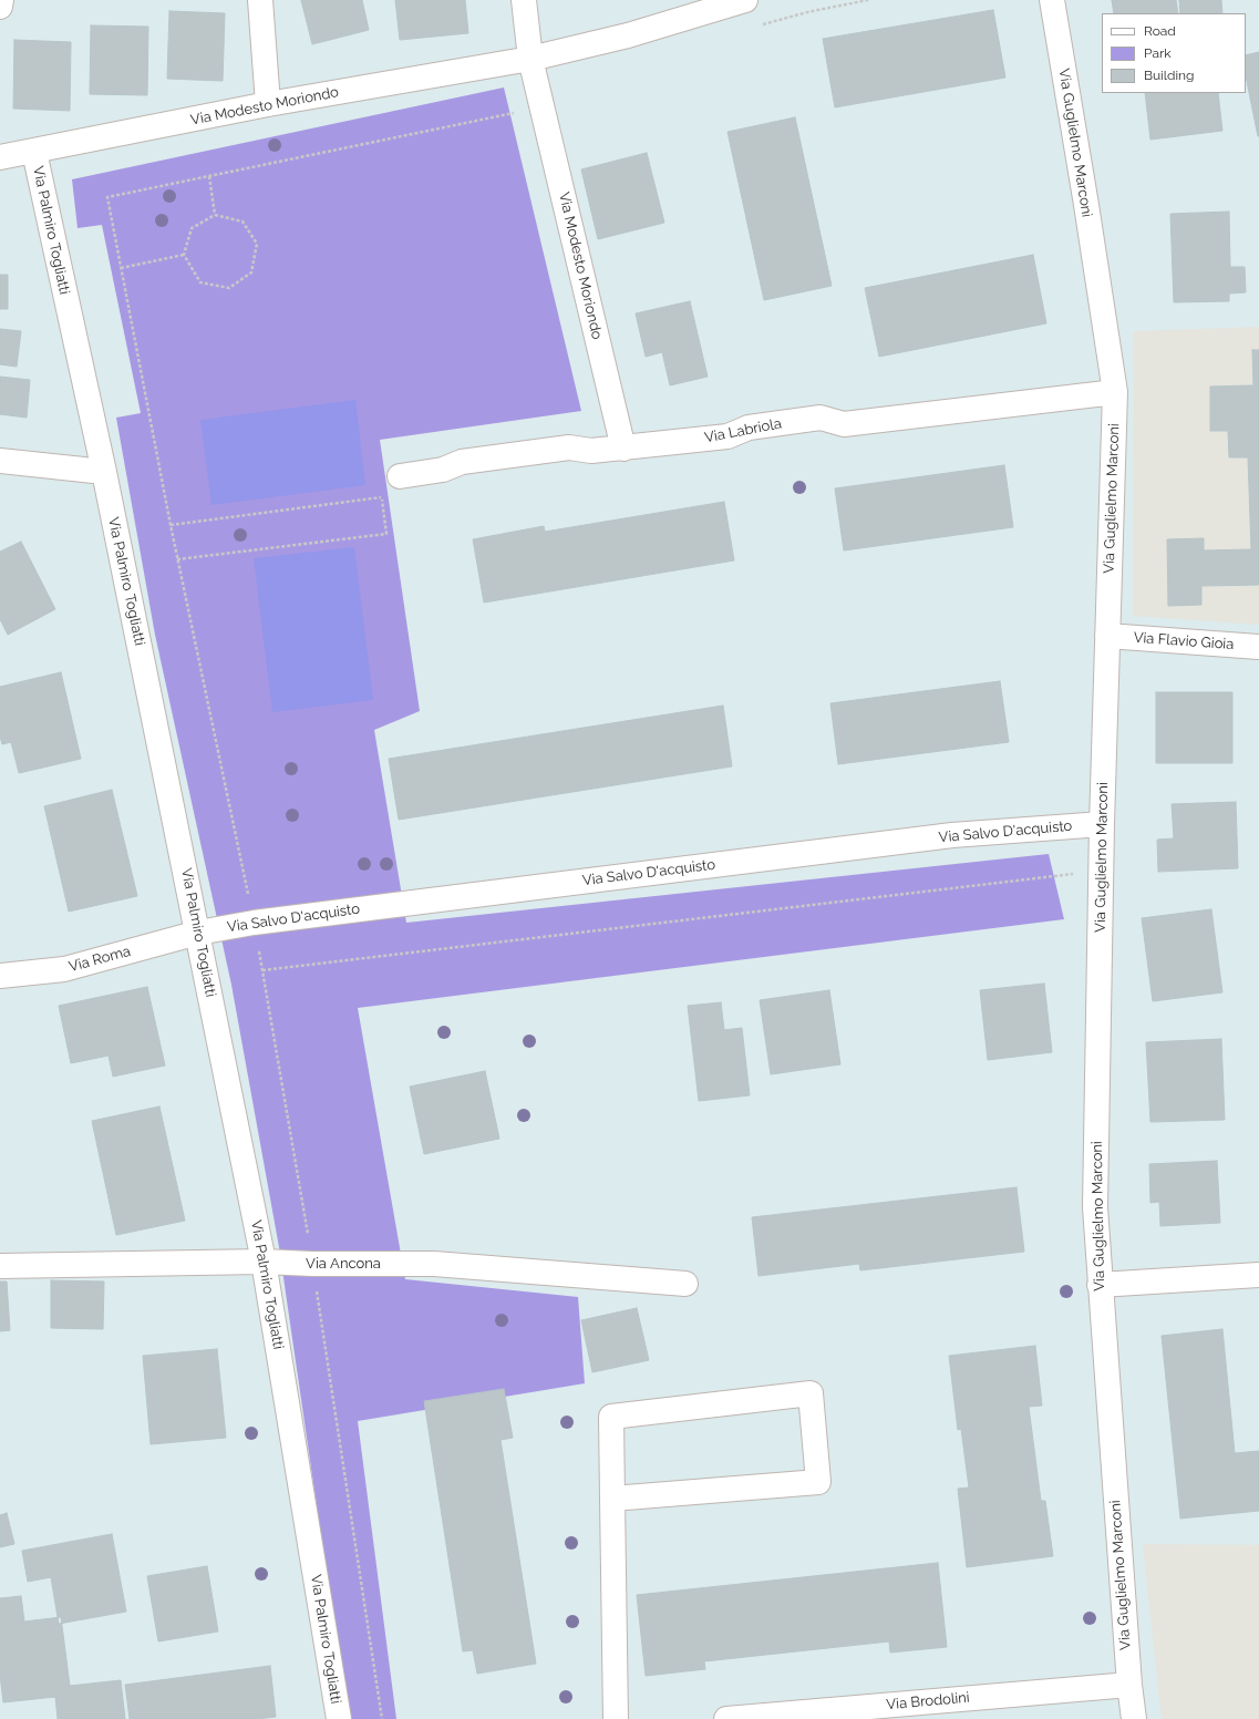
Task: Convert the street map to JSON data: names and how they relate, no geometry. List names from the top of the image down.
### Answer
{
  "streets": {
    "street": [
      "Via Modesto Moriondo",
      "Via Guglielmo Marconi",
      "Via Palmiro Togliatti",
      "Via Labriola",
      "Via Flavio Gioia",
      "Via Salvo D'acquisto",
      "Via Roma",
      "Via Ancona",
      "Via Brodolini"
    ]
  },
  "crossings": [
    ["Via Modesto Moriondo", "Via Palmiro Togliatti"],
    ["Via Modesto Moriondo", "Via Labriola"],
    ["Via Guglielmo Marconi", "Via Labriola"],
    ["Via Guglielmo Marconi", "Via Flavio Gioia"],
    ["Via Guglielmo Marconi", "Via Salvo D'acquisto"],
    ["Via Guglielmo Marconi", "Via Brodolini"],
    ["Via Palmiro Togliatti", "Via Salvo D'acquisto"],
    ["Via Palmiro Togliatti", "Via Roma"],
    ["Via Palmiro Togliatti", "Via Ancona"],
    ["Via Salvo D'acquisto", "Via Roma"]
  ],
  "legend": ["Road", "Park", "Building"]
}
